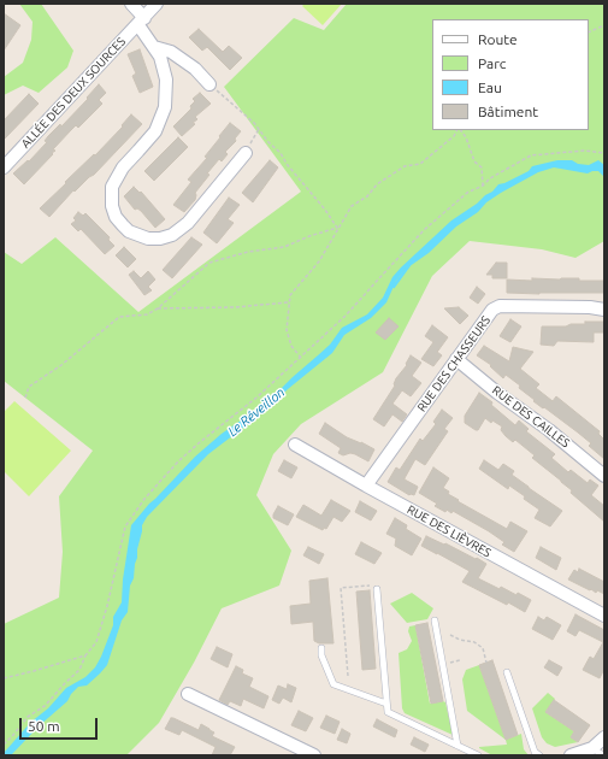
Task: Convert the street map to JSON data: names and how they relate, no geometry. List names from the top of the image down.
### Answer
{
  "streets": {
    "street": [
      "ALLÉE DES DEUX SOURCES",
      "RUE DES CHASSEURS",
      "RUE DES CAILLES",
      "RUE DES LIÈVRES"
    ]
  },
  "crossings": [
    ["RUE DES CHASSEURS", "RUE DES CAILLES"],
    ["RUE DES CHASSEURS", "RUE DES LIÈVRES"]
  ],
  "water": ["Le Réveillon"],
  "legend": [
    "Route",
    "Parc",
    "Eau",
    "Bâtiment"
  ],
  "scale_bar": "50 m"
}
